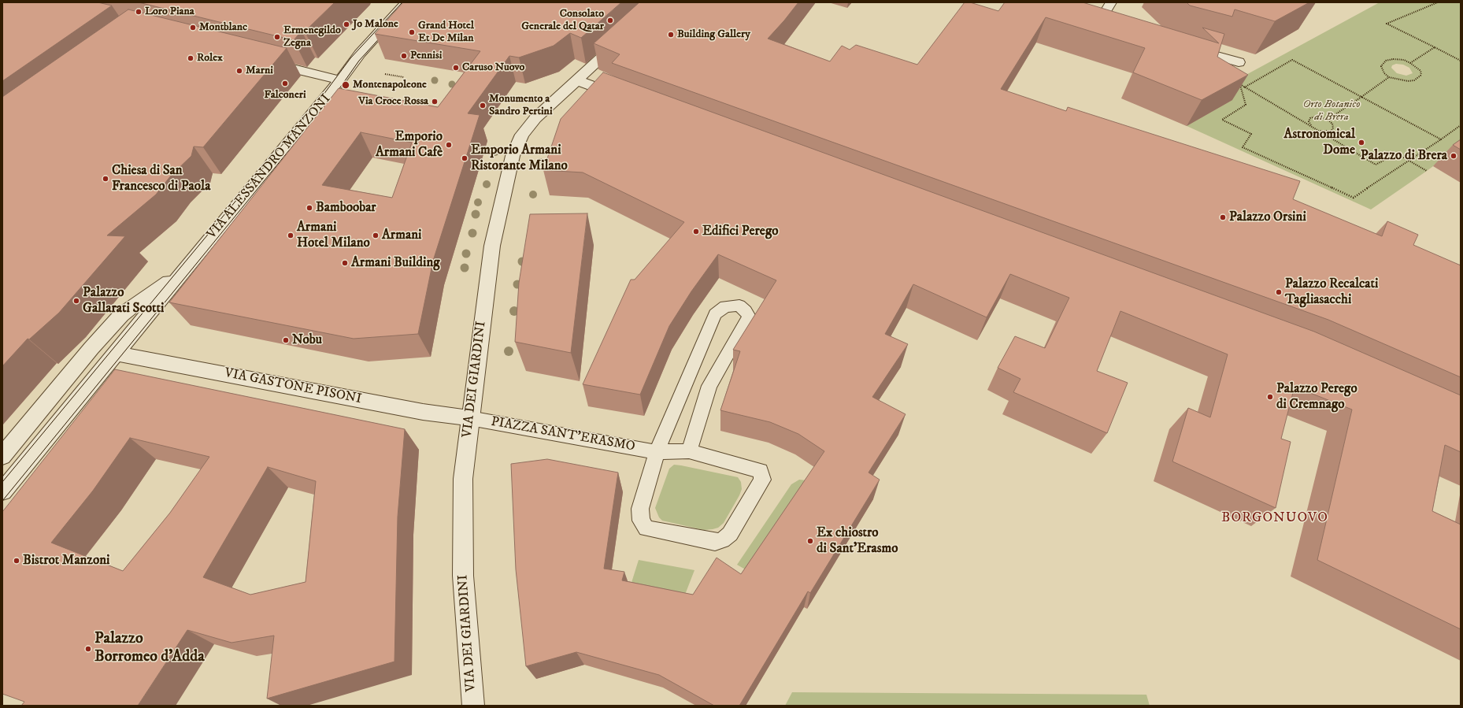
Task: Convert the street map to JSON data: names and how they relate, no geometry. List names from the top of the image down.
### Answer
{
  "streets": {
    "street": ["VIA ALESSANDRO MANZONI", "VIA DEI GIARDINI", "VIA GASTONE PISONI"],
    "lane": ["PIAZZA SANT'ERASMO"]
  },
  "crossings": [
    ["VIA ALESSANDRO MANZONI", "VIA GASTONE PISONI"],
    ["VIA DEI GIARDINI", "VIA GASTONE PISONI"],
    ["VIA DEI GIARDINI", "PIAZZA SANT'ERASMO"],
    ["VIA GASTONE PISONI", "PIAZZA SANT'ERASMO"]
  ],
  "districts": ["BORGONUOVO"],
  "parks": ["Orto Botanico di Brera"],
  "places": [
    "Loro Piana",
    "Consolato Generale del Qatar",
    "Jo Malone",
    "Montblanc",
    "Grand Hotel Et De Milan",
    "Building Gallery",
    "Ermenegildo Zegna",
    "Pennisi",
    "Rolex",
    "Caruso Nuovo",
    "Marni",
    "Falconeri",
    "Montenapoleone",
    "Via Croce Rossa",
    "Monumento a Sandro Pertini",
    "Astronomical Dome",
    "Emporio Armani Cafè",
    "Palazzo di Brera",
    "Emporio Armani Ristorante Milano",
    "Chiesa di San Francesco di Paola",
    "Bamboobar",
    "Palazzo Orsini",
    "Edifici Perego",
    "Armani Hotel Milano",
    "Armani",
    "Armani Building",
    "Palazzo Recalcati Tagliasacchi",
    "Palazzo Gallarati Scotti",
    "Nobu",
    "Palazzo Perego di Cremnago",
    "Ex chiostro di Sant’Erasmo",
    "Bistrot Manzoni",
    "Palazzo Borromeo d'Adda"
  ]
}
